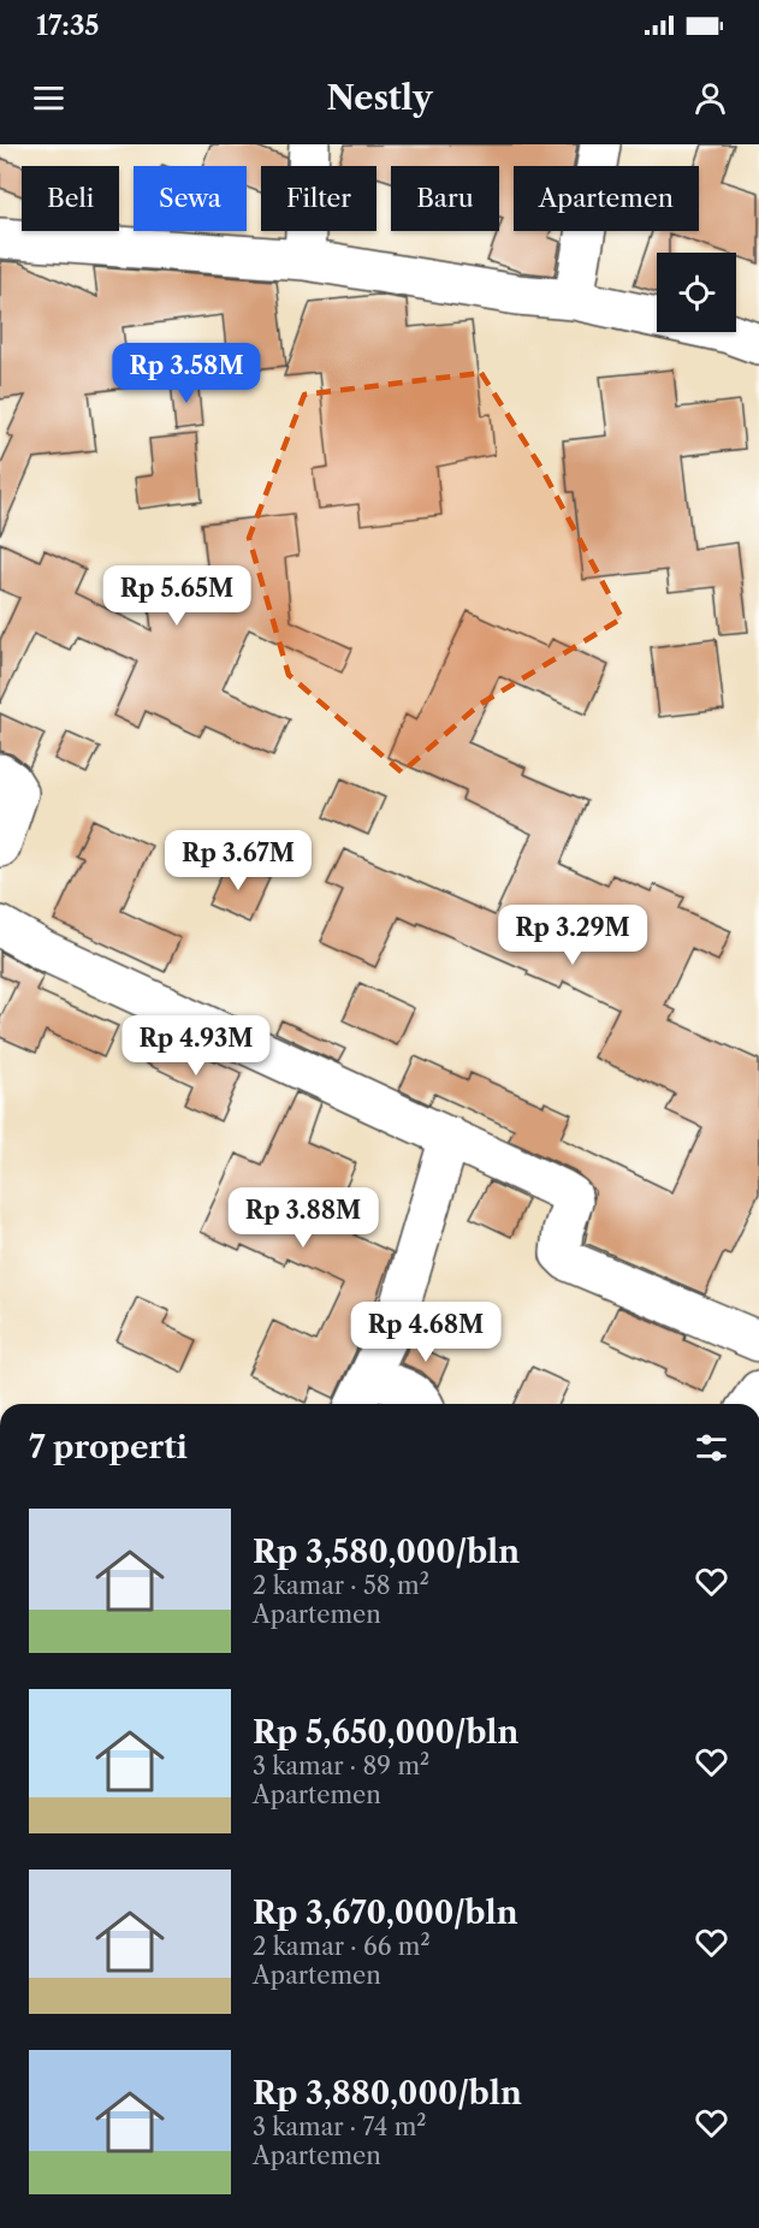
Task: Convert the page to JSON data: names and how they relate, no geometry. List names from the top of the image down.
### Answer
{
  "page": {
    "status": "17:35",
    "header": "Nestly",
    "chip": [
      "Beli",
      "Sewa",
      "Filter",
      "Baru",
      "Apartemen"
    ],
    "price": [
      "Rp 3.58M",
      "Rp 5.65M",
      "Rp 3.67M",
      "Rp 3.29M",
      "Rp 4.93M",
      "Rp 3.88M",
      "Rp 4.68M"
    ],
    "heading": "7 properti",
    "list": [
      {
        "name": "Rp 3,580,000/bln",
        "note": "2 kamar · 58 m² · Apartemen"
      },
      {
        "name": "Rp 5,650,000/bln",
        "note": "3 kamar · 89 m² · Apartemen"
      },
      {
        "name": "Rp 3,670,000/bln",
        "note": "2 kamar · 66 m² · Apartemen"
      },
      {
        "name": "Rp 3,880,000/bln",
        "note": "3 kamar · 74 m² · Apartemen"
      }
    ]
  }
}
